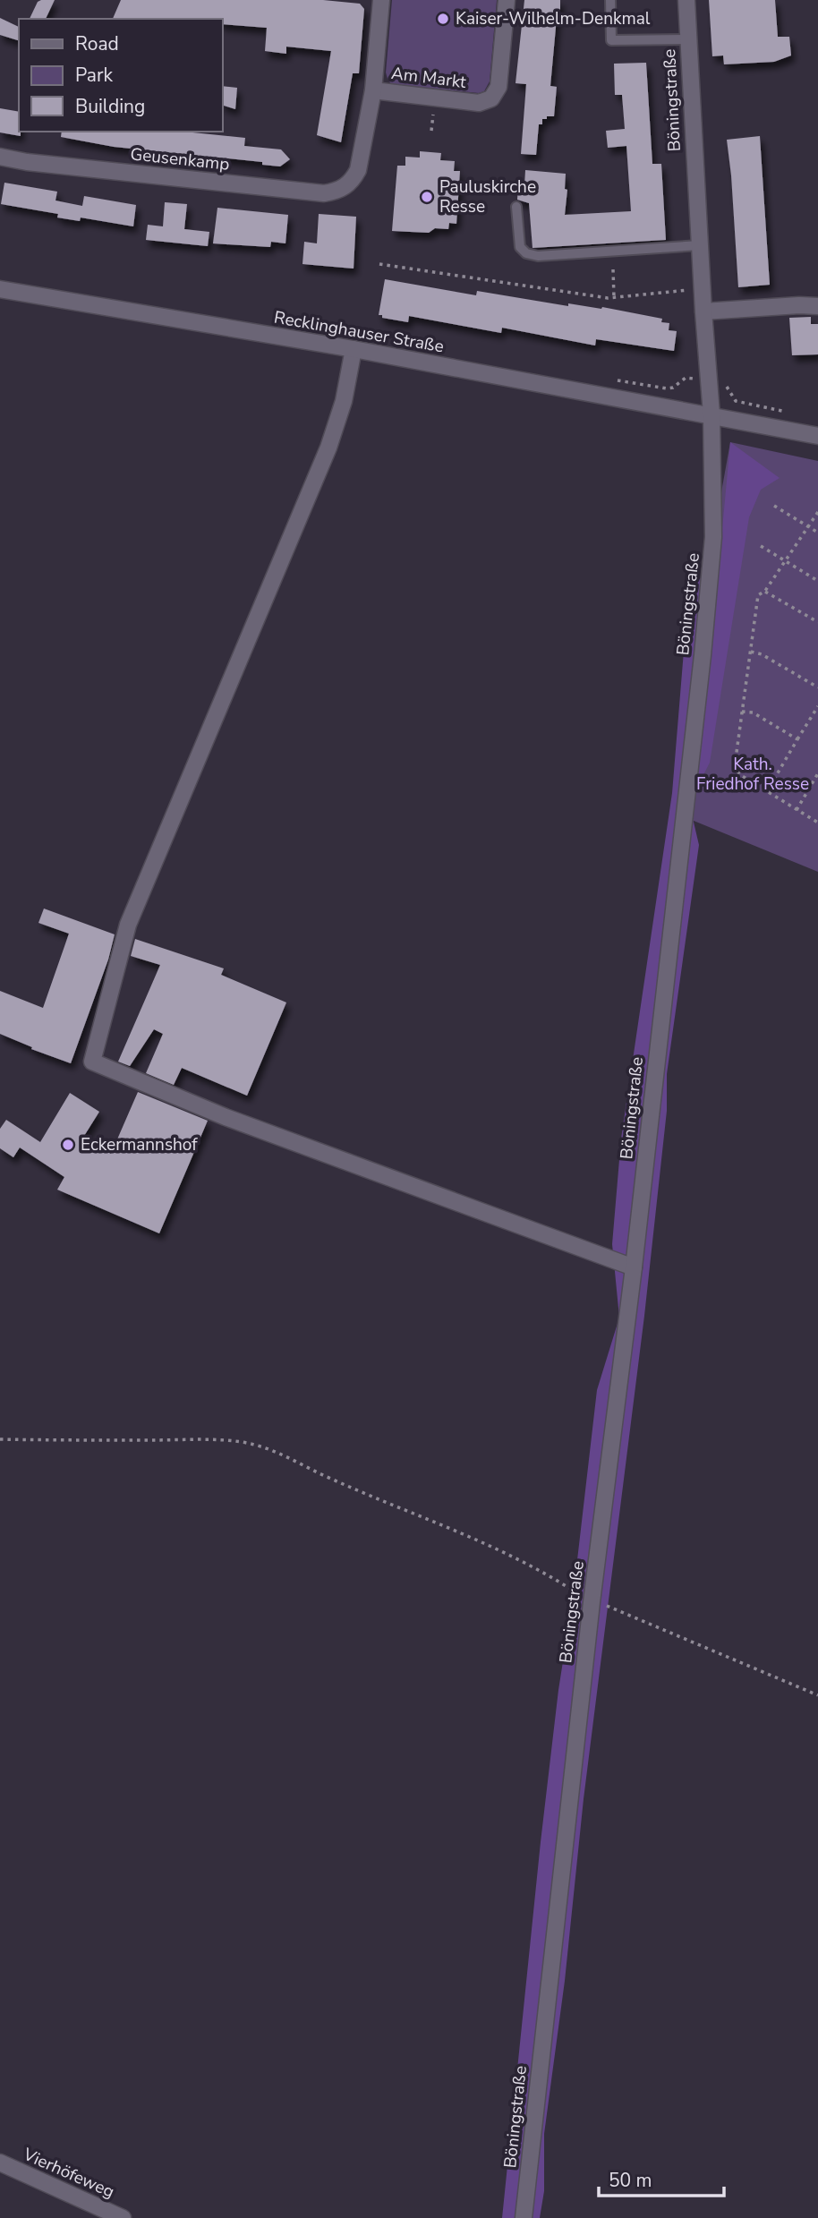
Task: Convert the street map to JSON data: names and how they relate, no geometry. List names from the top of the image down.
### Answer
{
  "streets": {
    "main road": [
      "Am Markt",
      "Böningstraße",
      "Geusenkamp",
      "Recklinghauser Straße",
      "Vierhöfeweg"
    ]
  },
  "crossings": [
    ["Am Markt", "Geusenkamp"],
    ["Böningstraße", "Recklinghauser Straße"]
  ],
  "parks": ["Kath. Friedhof Resse"],
  "places": ["Kaiser-Wilhelm-Denkmal", "Pauluskirche Resse", "Eckermannshof"],
  "legend": ["Road", "Park", "Building"],
  "scale_bar": "50 m"
}
